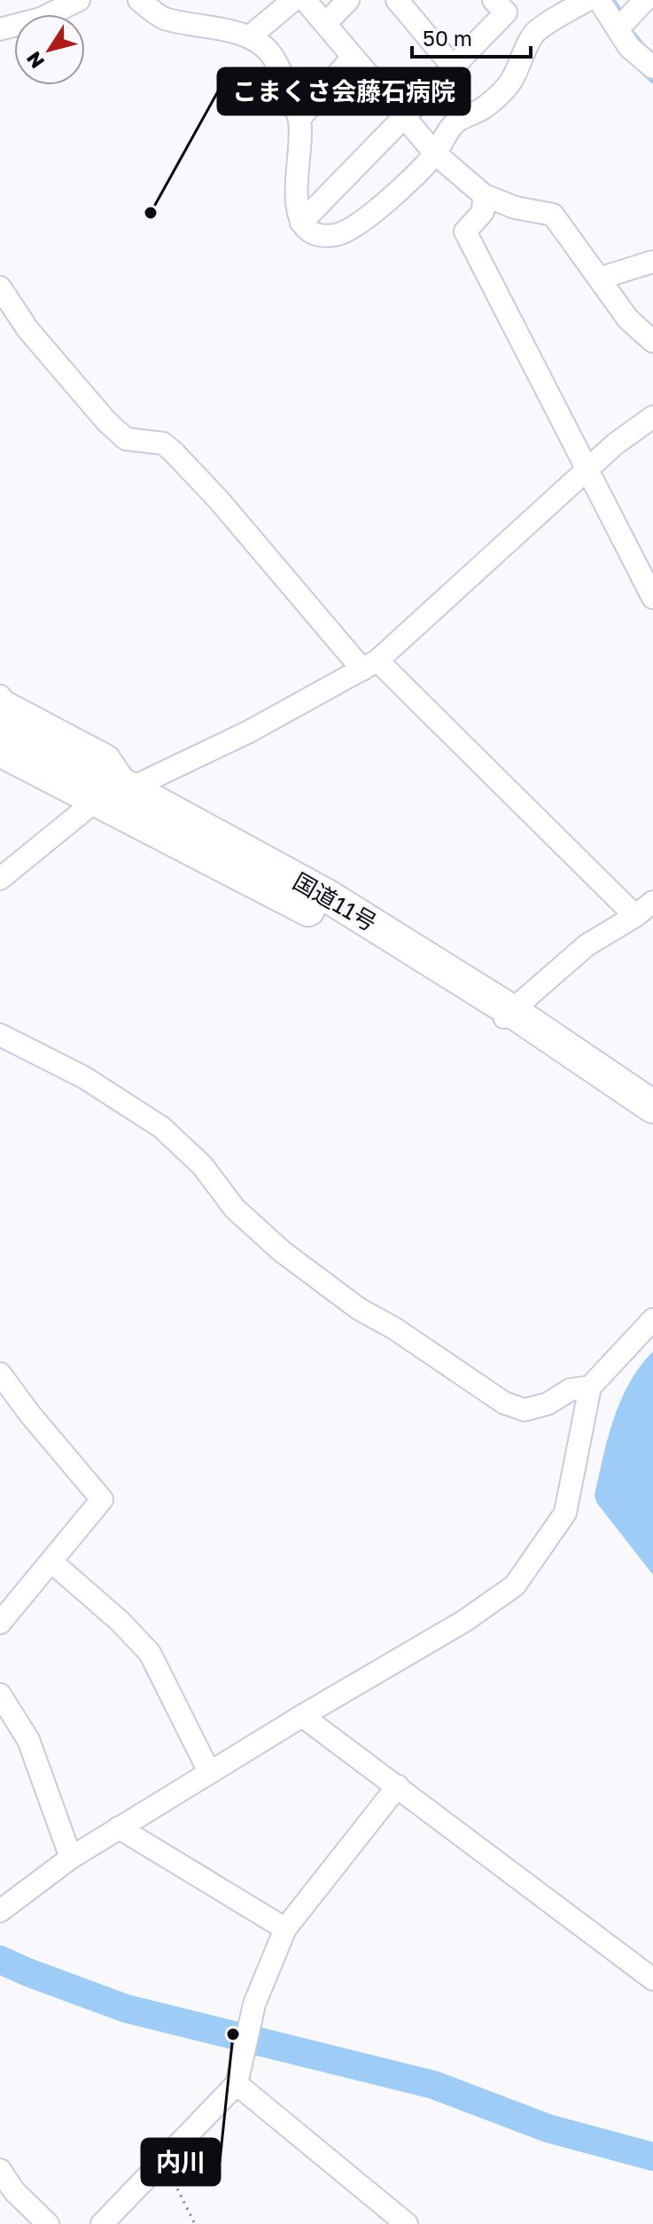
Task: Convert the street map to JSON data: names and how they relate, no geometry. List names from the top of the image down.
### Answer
{
  "streets": {
    "highway": ["国道11号"]
  },
  "places": ["こまくさ会藤石病院", "内川"],
  "scale_bar": "50 m",
  "north": "bottom left"
}
